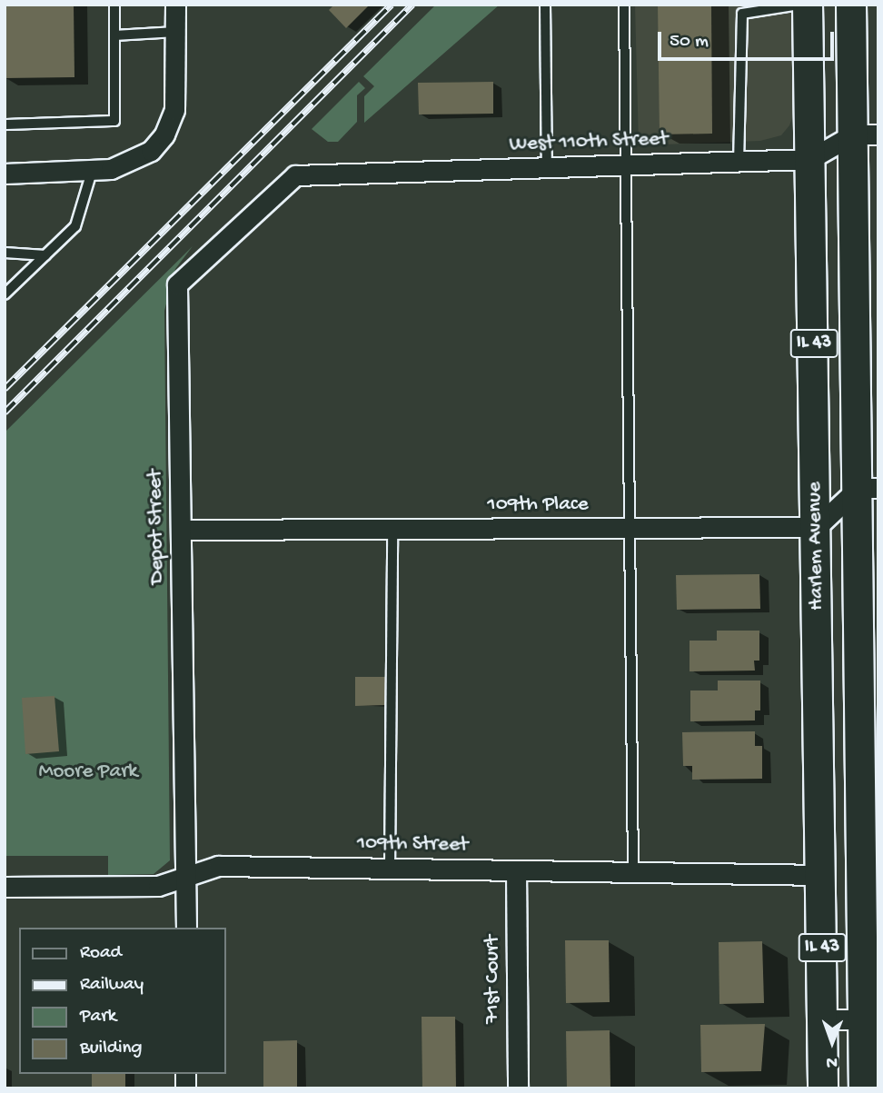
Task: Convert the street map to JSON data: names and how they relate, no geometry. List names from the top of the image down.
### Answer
{
  "streets": {
    "main road": ["IL 43", "Harlem Avenue"],
    "street": [
      "West 110th Street",
      "109th Place",
      "Depot Street",
      "109th Street",
      "71st Court"
    ]
  },
  "crossings": [
    ["West 110th Street", "Depot Street"],
    ["West 110th Street", "Harlem Avenue"],
    ["109th Place", "Depot Street"],
    ["109th Place", "Harlem Avenue"],
    ["Depot Street", "109th Street"],
    ["Harlem Avenue", "109th Street"],
    ["109th Street", "71st Court"]
  ],
  "parks": ["Moore Park"],
  "legend": [
    "Road",
    "Railway",
    "Park",
    "Building"
  ],
  "scale_bar": "50 m",
  "north": "bottom"
}
